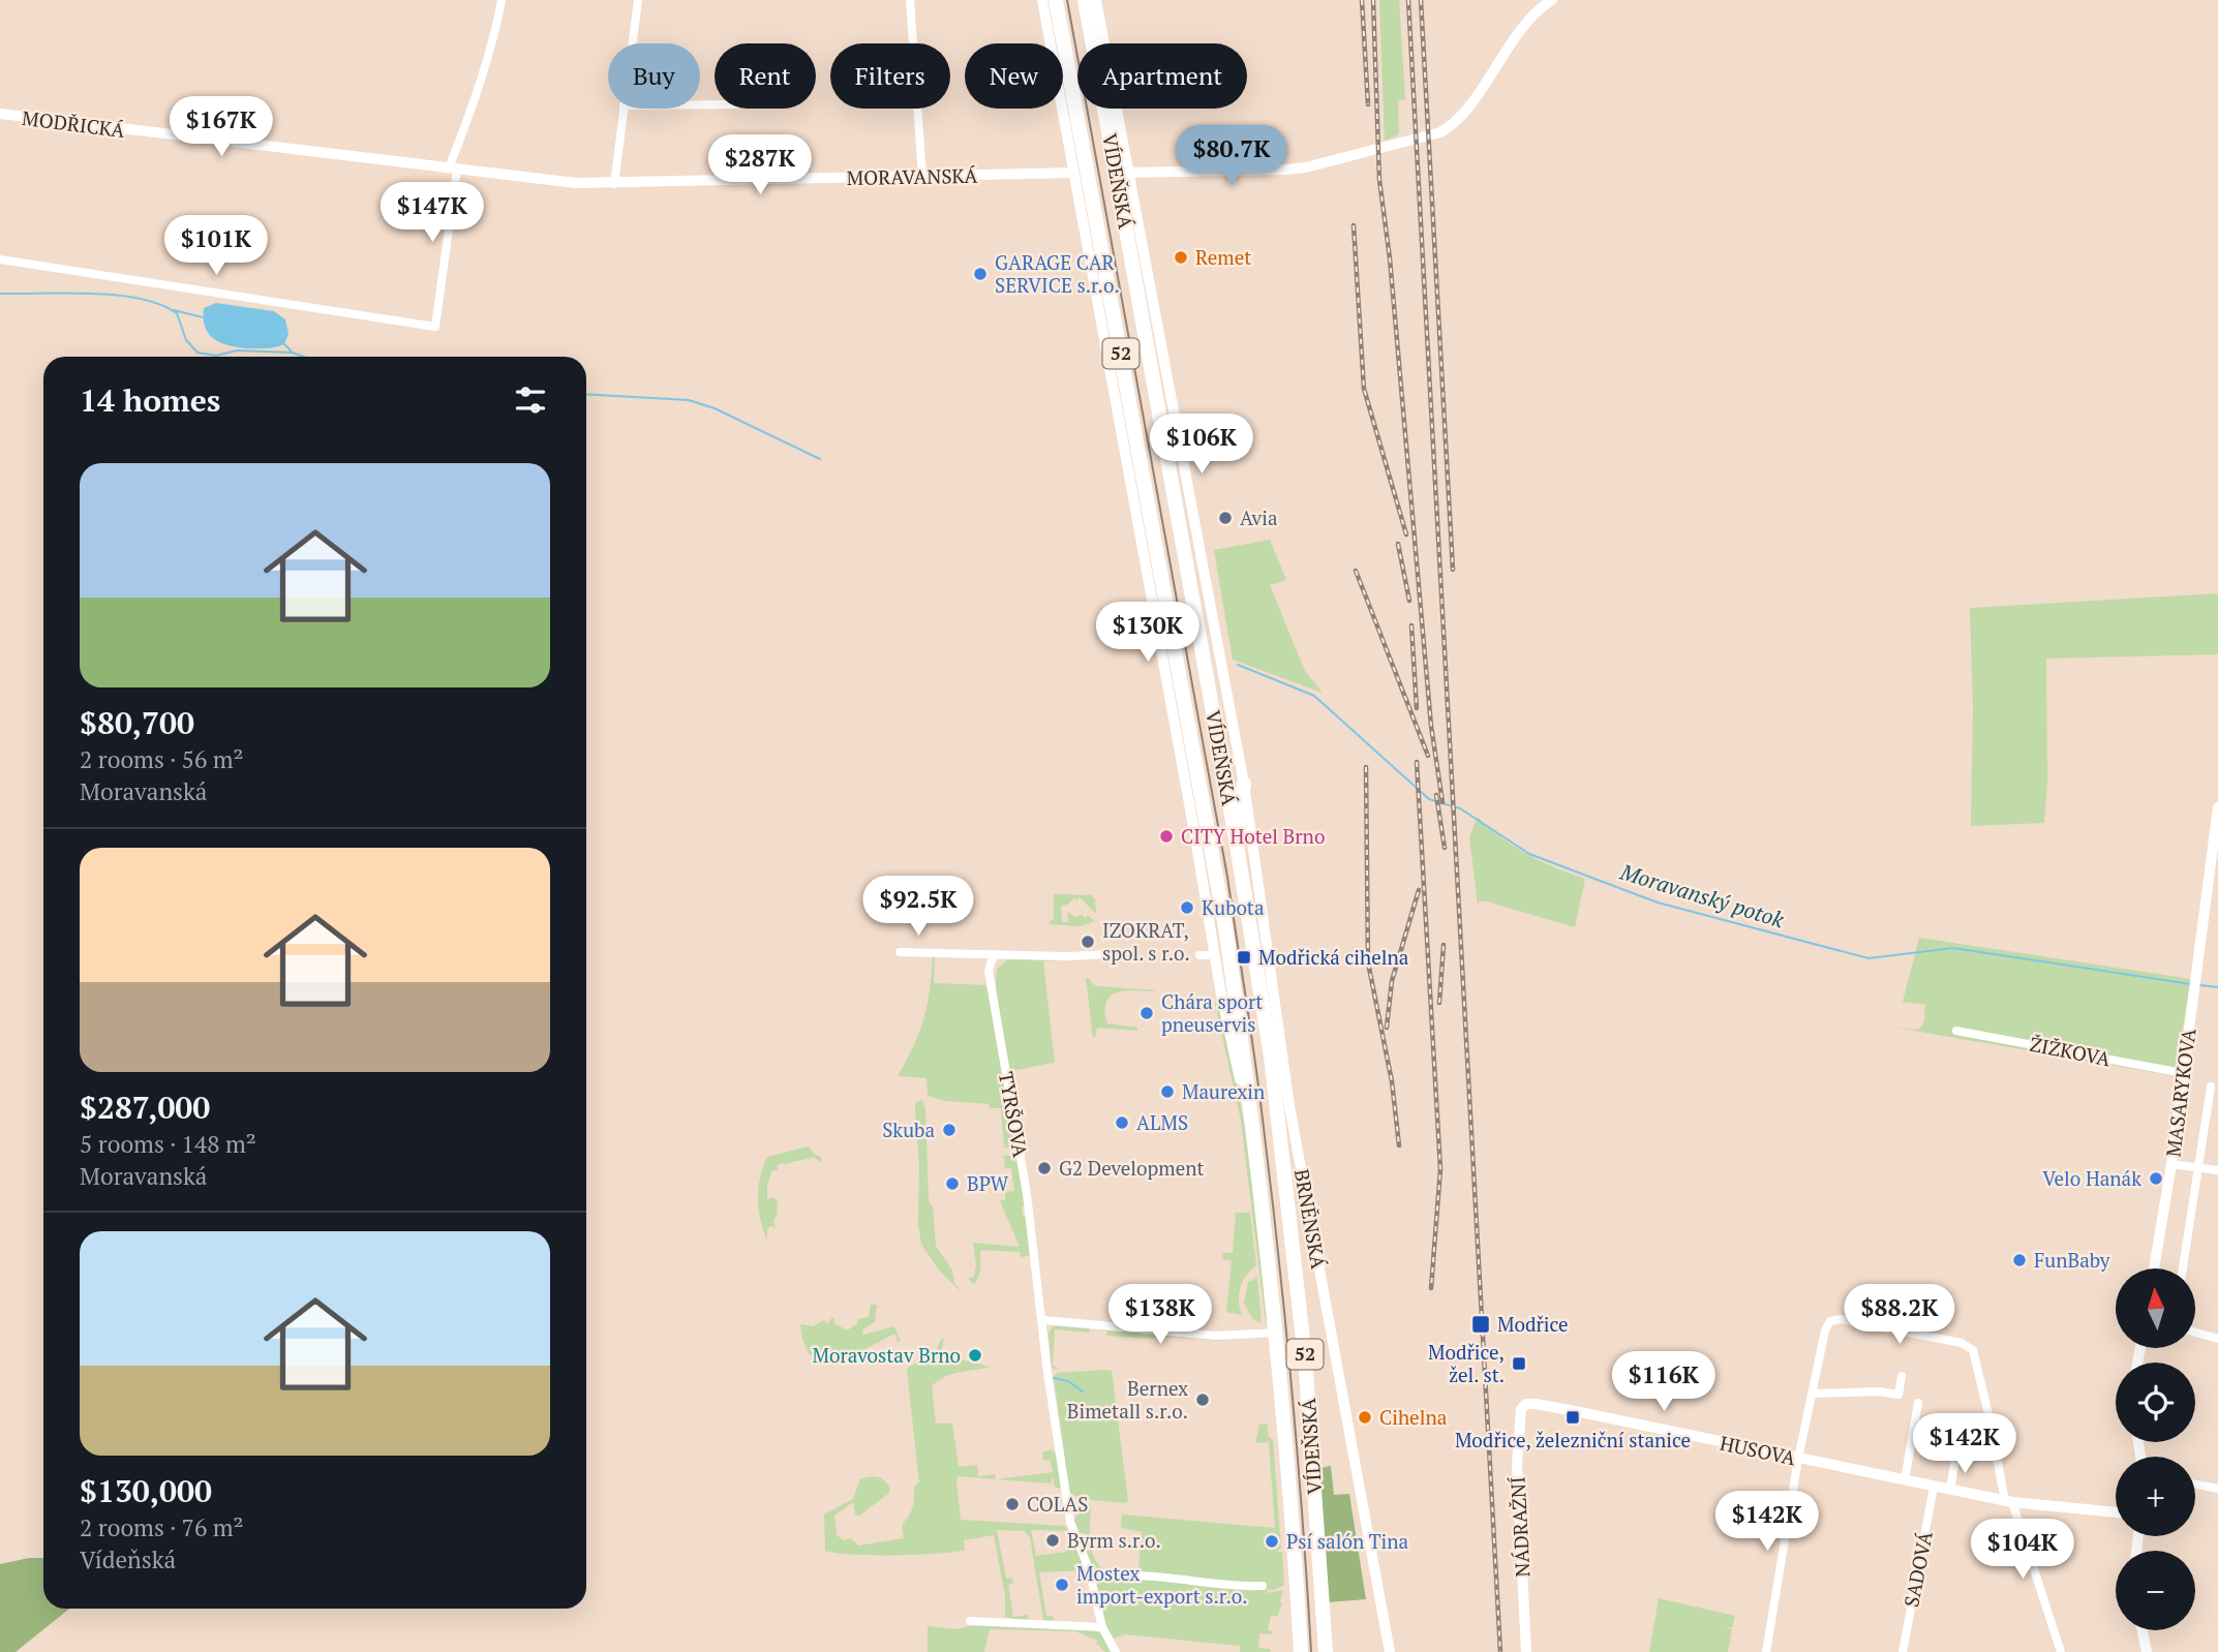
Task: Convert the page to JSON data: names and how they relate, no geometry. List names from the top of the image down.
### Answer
{
  "streets": {
    "highway": ["VÍDEŇSKÁ", "52"],
    "street": [
      "MODŘICKÁ",
      "MORAVANSKÁ",
      "ŽIŽKOVA",
      "MASARYKOVA",
      "TYRŠOVA",
      "BRNĚNSKÁ",
      "HUSOVA",
      "NÁDRAŽNÍ",
      "SADOVÁ"
    ]
  },
  "crossings": [
    ["MODŘICKÁ", "MORAVANSKÁ"],
    ["MORAVANSKÁ", "VÍDEŇSKÁ"],
    ["VÍDEŇSKÁ", "BRNĚNSKÁ"],
    ["ŽIŽKOVA", "MASARYKOVA"],
    ["HUSOVA", "NÁDRAŽNÍ"],
    ["HUSOVA", "SADOVÁ"]
  ],
  "water": ["Moravanský potok"],
  "places": {
    "other": [
      "Remet",
      "GARAGE CAR SERVICE s.r.o.",
      "Avia",
      "CITY Hotel Brno",
      "Kubota",
      "IZOKRAT, spol. s r.o.",
      "Chára sport pneuservis",
      "Maurexin",
      "ALMS",
      "Skuba",
      "G2 Development",
      "Velo Hanák",
      "BPW",
      "FunBaby",
      "Moravostav Brno",
      "Bernex Bimetall s.r.o.",
      "Cihelna",
      "COLAS",
      "Byrm s.r.o.",
      "Psí salón Tina",
      "Mostex import-export s.r.o."
    ],
    "transit": [
      "Modřická cihelna",
      "Modřice",
      "Modřice, žel. st.",
      "Modřice, železniční stanice"
    ]
  },
  "north": "top",
  "page": {
    "chip": [
      "Buy",
      "Rent",
      "Filters",
      "New",
      "Apartment"
    ],
    "price": [
      "$167K",
      "$80.7K",
      "$287K",
      "$147K",
      "$101K",
      "$106K",
      "$130K",
      "$92.5K",
      "$138K",
      "$88.2K",
      "$116K",
      "$142K",
      "$142K",
      "$104K"
    ],
    "heading": "14 homes",
    "list": [
      {
        "name": "$80,700",
        "note": "2 rooms · 56 m² · Moravanská"
      },
      {
        "name": "$287,000",
        "note": "5 rooms · 148 m² · Moravanská"
      },
      {
        "name": "$130,000",
        "note": "2 rooms · 76 m² · Vídeňská"
      }
    ],
    "map_buttons": ["+", "−"]
  }
}
